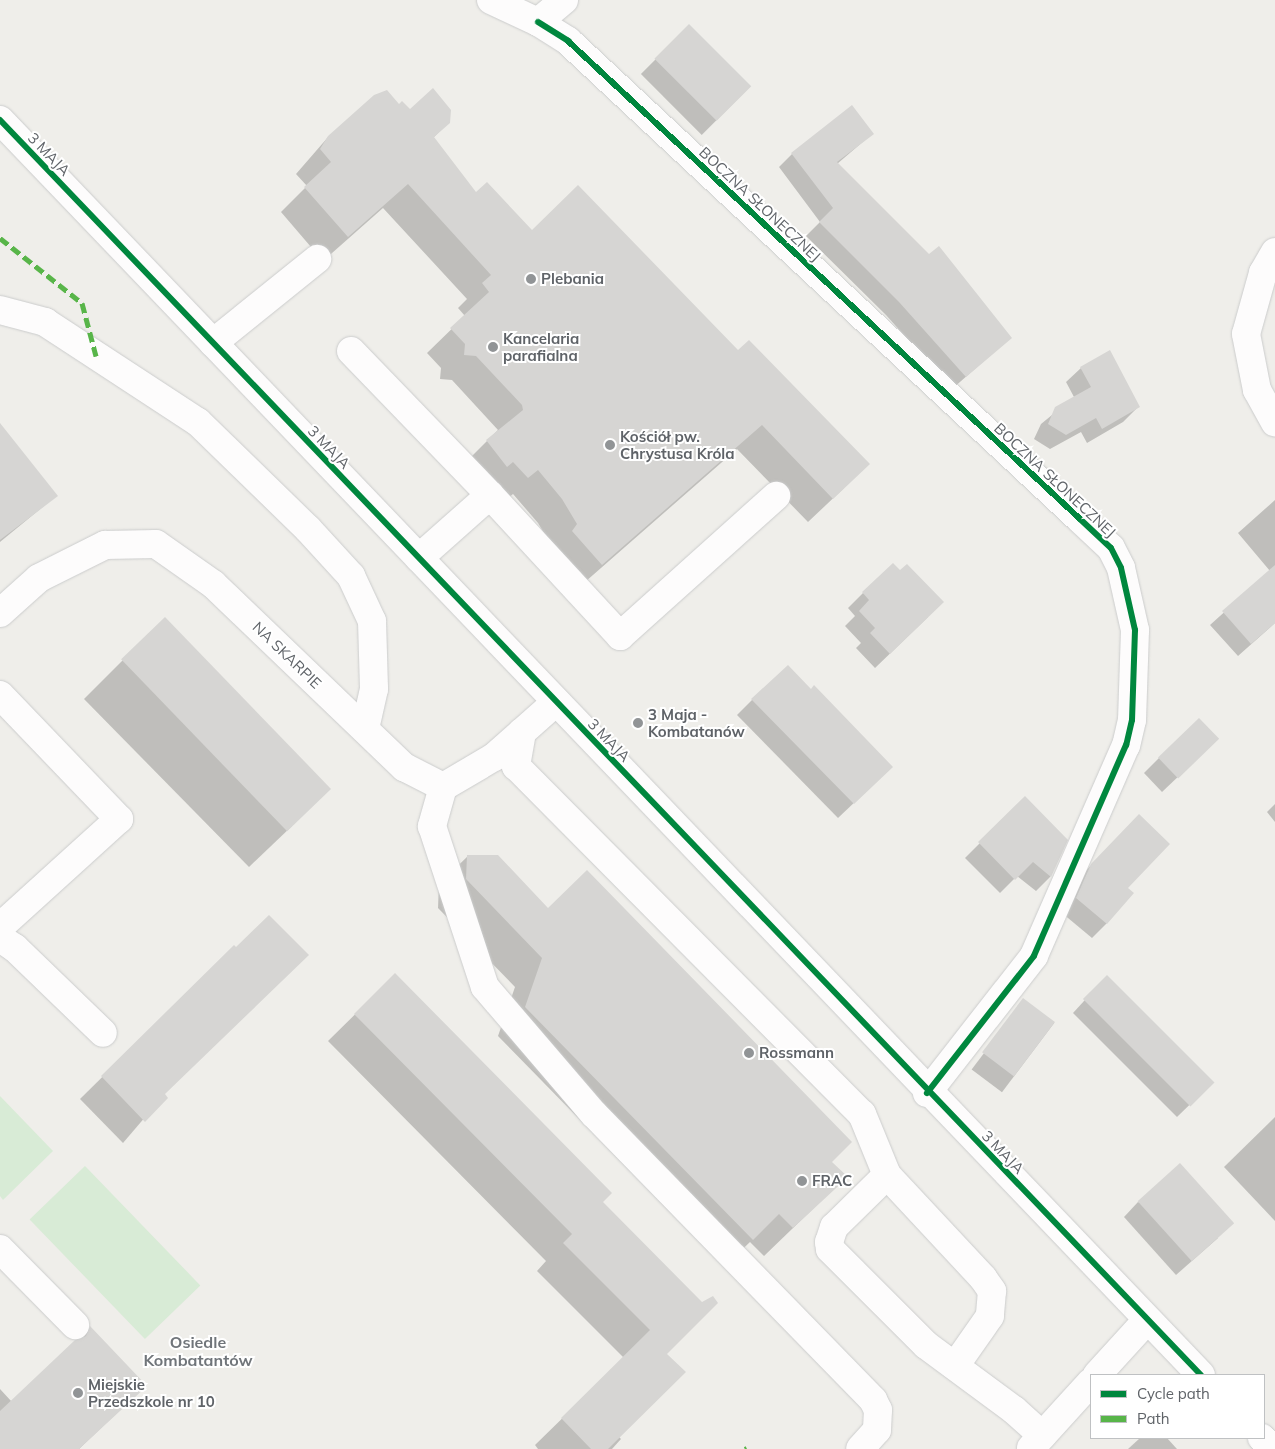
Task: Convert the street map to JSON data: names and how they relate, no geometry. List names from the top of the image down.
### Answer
{
  "streets": {
    "street": ["3 MAJA", "BOCZNA SŁONECZNEJ", "NA SKARPIE"]
  },
  "crossings": [
    ["3 MAJA", "BOCZNA SŁONECZNEJ"]
  ],
  "districts": ["Osiedle Kombatantów"],
  "places": [
    "Plebania",
    "Kancelaria parafialna",
    "Kościół pw. Chrystusa Króla",
    "3 Maja - Kombatanów",
    "Rossmann",
    "FRAC",
    "Miejskie Przedszkole nr 10"
  ],
  "legend": ["Cycle path", "Path"]
}
